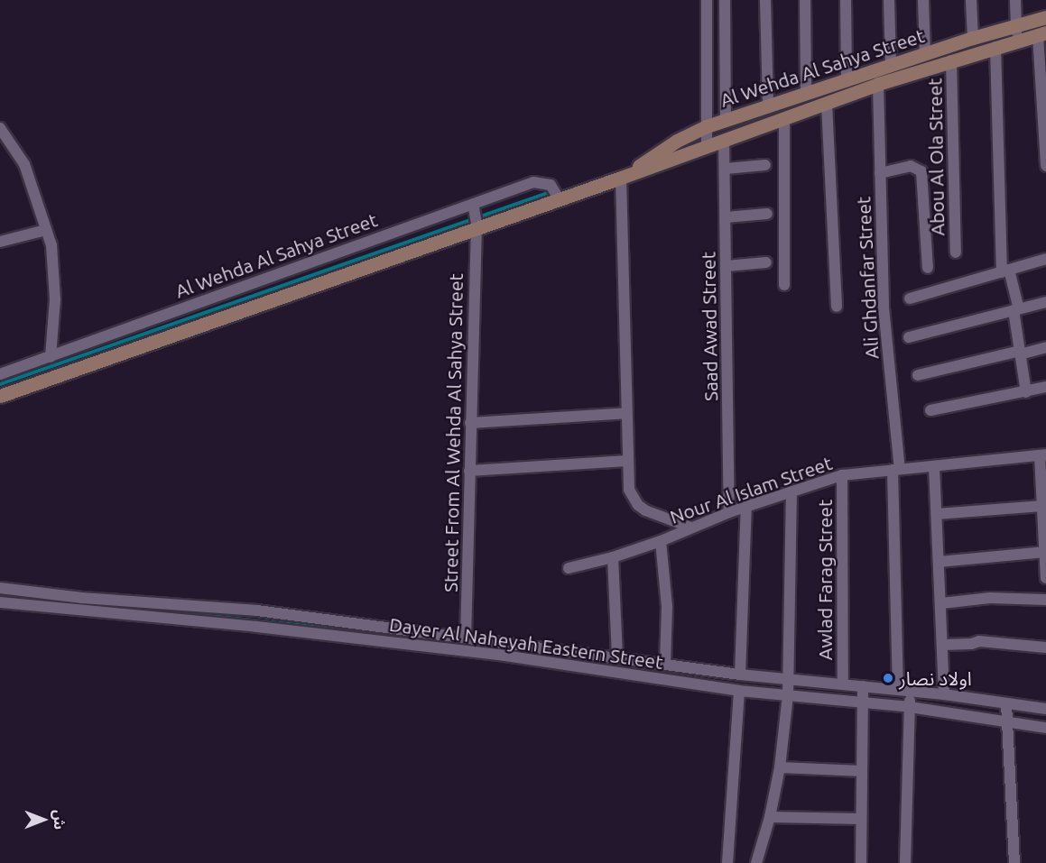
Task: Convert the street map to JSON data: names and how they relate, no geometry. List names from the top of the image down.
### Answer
{
  "streets": {
    "street": [
      "Al Wehda Al Sahya Street",
      "Abou Al Ola Street",
      "Ali Ghdanfar Street",
      "Saad Awad Street",
      "Street From Al Wehda Al Sahya Street",
      "Nour Al Islam Street",
      "Awlad Farag Street",
      "Dayer Al Naheyah Eastern Street"
    ]
  },
  "crossings": [
    ["Al Wehda Al Sahya Street", "Abou Al Ola Street"],
    ["Al Wehda Al Sahya Street", "Ali Ghdanfar Street"],
    ["Al Wehda Al Sahya Street", "Saad Awad Street"],
    ["Al Wehda Al Sahya Street", "Street From Al Wehda Al Sahya Street"],
    ["Ali Ghdanfar Street", "Nour Al Islam Street"],
    ["Ali Ghdanfar Street", "Dayer Al Naheyah Eastern Street"],
    ["Saad Awad Street", "Nour Al Islam Street"],
    ["Street From Al Wehda Al Sahya Street", "Dayer Al Naheyah Eastern Street"],
    ["Nour Al Islam Street", "Awlad Farag Street"],
    ["Awlad Farag Street", "Dayer Al Naheyah Eastern Street"]
  ],
  "places": ["اولاد نصار"],
  "north": "right"
}
